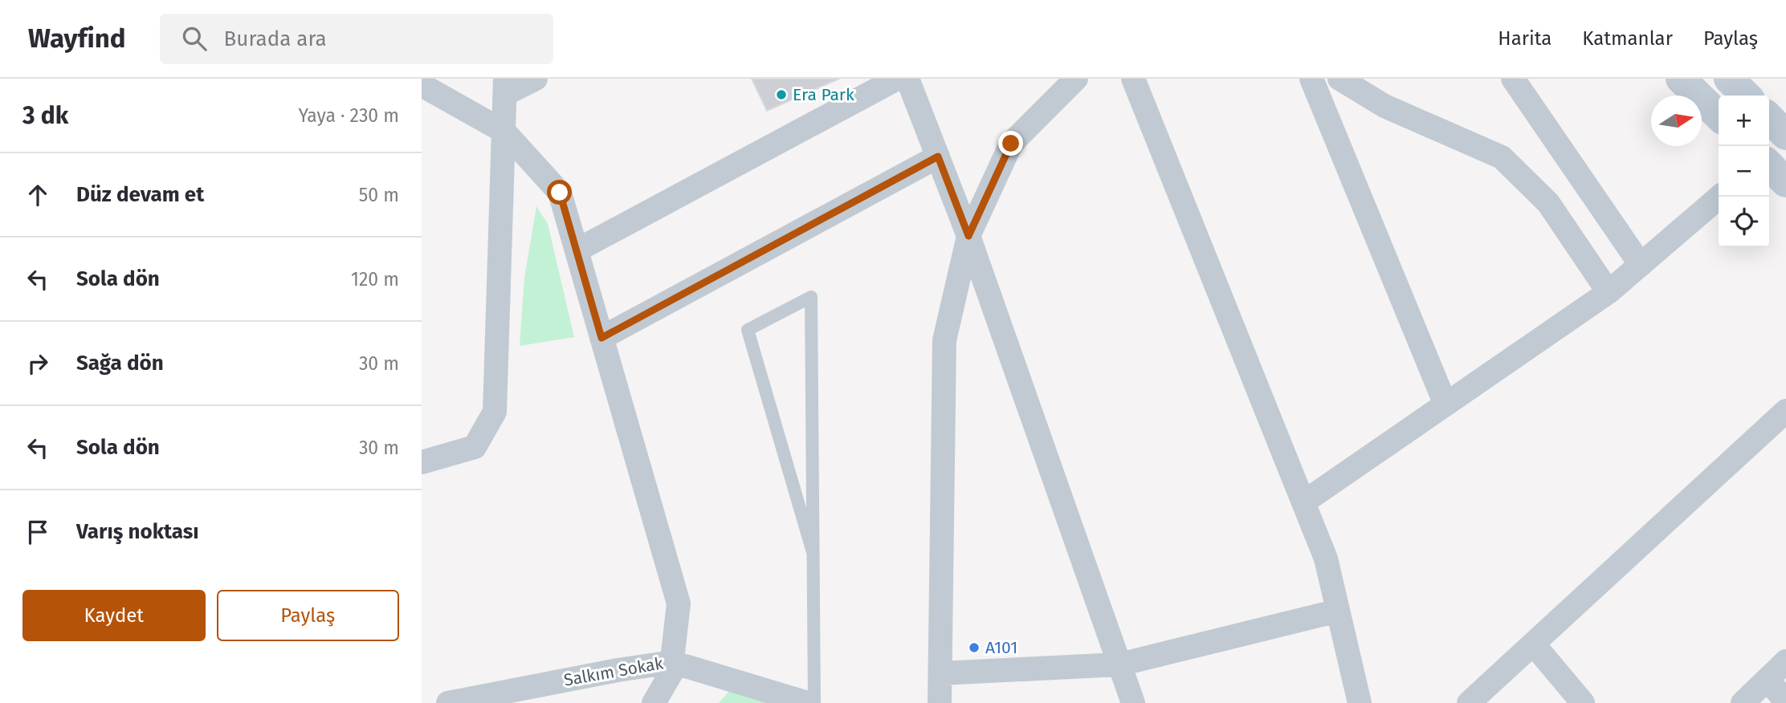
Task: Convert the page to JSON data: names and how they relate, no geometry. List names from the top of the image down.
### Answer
{
  "streets": {
    "street": ["Salkım Sokak"]
  },
  "places": ["Era Park", "A101"],
  "north": "right",
  "page": {
    "header": "Wayfind",
    "search": "Burada ara",
    "nav": ["Harita", "Katmanlar", "Paylaş"],
    "heading": ["3 dk", "Yaya · 230 m"],
    "map_buttons": ["+", "−"],
    "list": [
      ["Düz devam et", "50 m"],
      ["Sola dön", "120 m"],
      ["Sağa dön", "30 m"],
      ["Sola dön", "30 m"],
      "Varış noktası"
    ],
    "buttons": ["Kaydet", "Paylaş"]
  }
}
